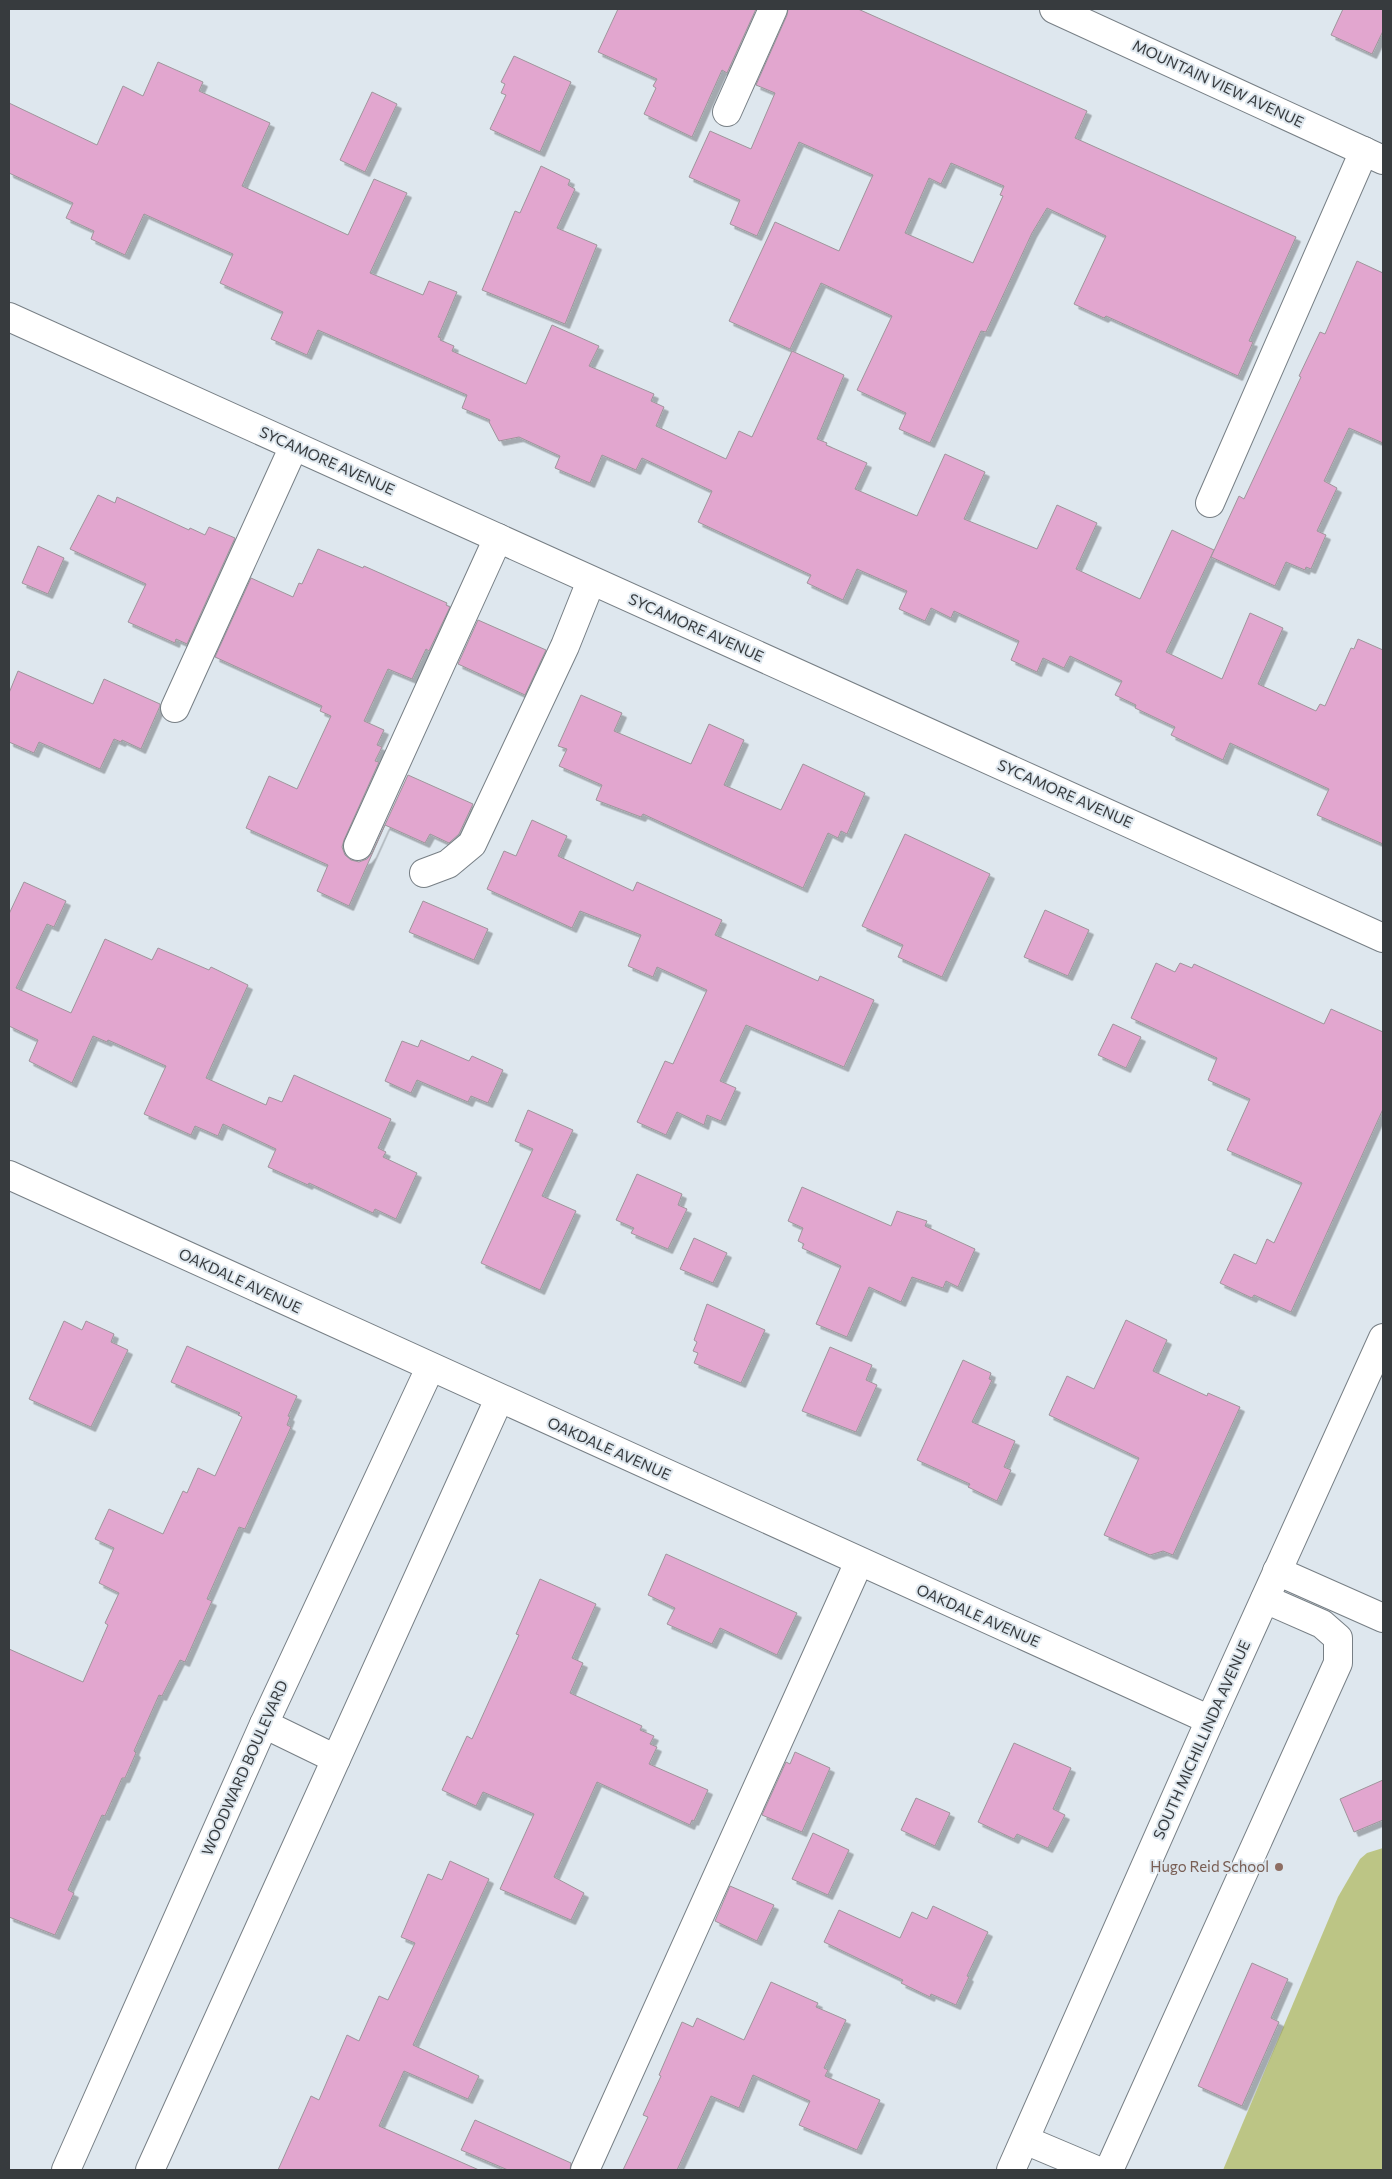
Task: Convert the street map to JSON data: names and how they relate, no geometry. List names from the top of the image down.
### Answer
{
  "streets": {
    "street": [
      "MOUNTAIN VIEW AVENUE",
      "SYCAMORE AVENUE",
      "OAKDALE AVENUE",
      "SOUTH MICHILLINDA AVENUE",
      "WOODWARD BOULEVARD"
    ]
  },
  "crossings": [
    ["OAKDALE AVENUE", "SOUTH MICHILLINDA AVENUE"],
    ["OAKDALE AVENUE", "WOODWARD BOULEVARD"]
  ],
  "places": ["Hugo Reid School"]
}
